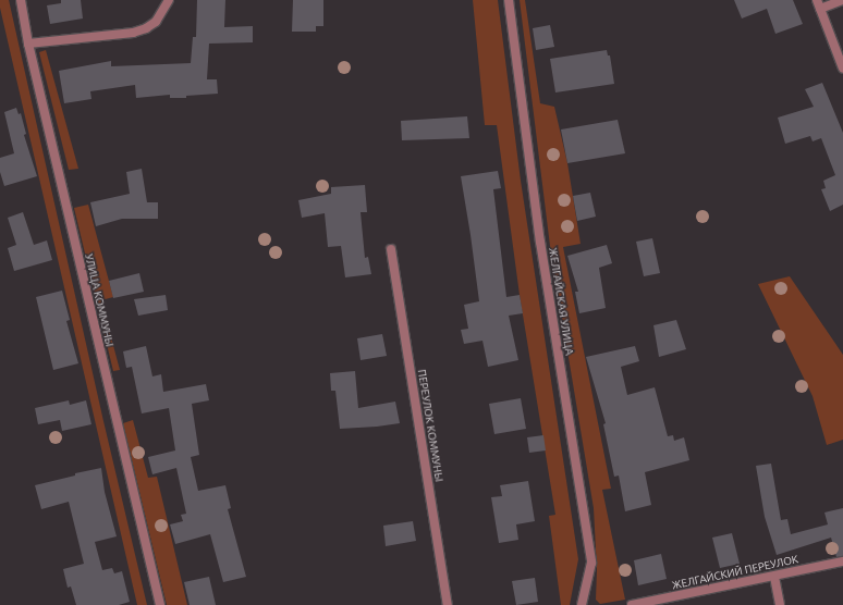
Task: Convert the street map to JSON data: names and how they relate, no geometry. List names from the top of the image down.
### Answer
{
  "streets": {
    "street": [
      "УЛИЦА КОММУНЫ",
      "ЖЕЛГАЙСКАЯ УЛИЦА",
      "ПЕРЕУЛОК КОММУНЫ",
      "ЖЕЛГАЙСКИЙ ПЕРЕУЛОК"
    ]
  }
}
